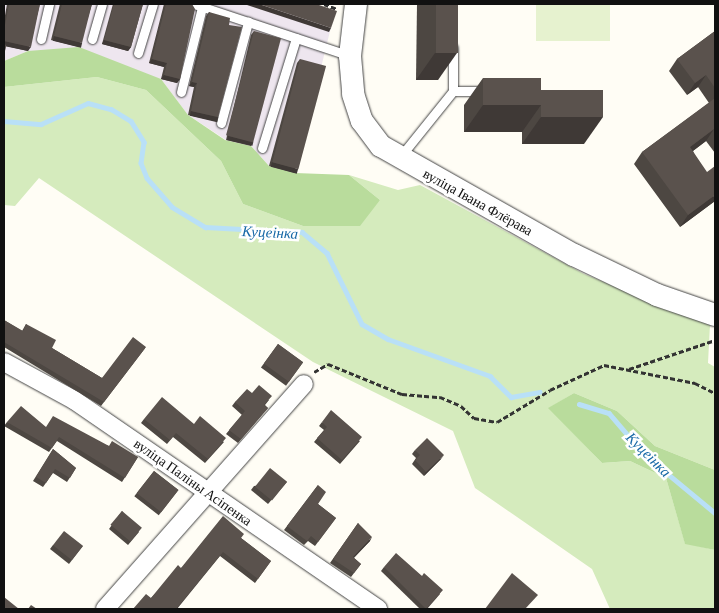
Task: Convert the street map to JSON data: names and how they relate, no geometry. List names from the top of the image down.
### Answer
{
  "streets": {
    "street": ["вуліца Івана Флёрава", "вуліца Паліны Асіпенка"]
  },
  "water": ["Куцеінка"]
}
